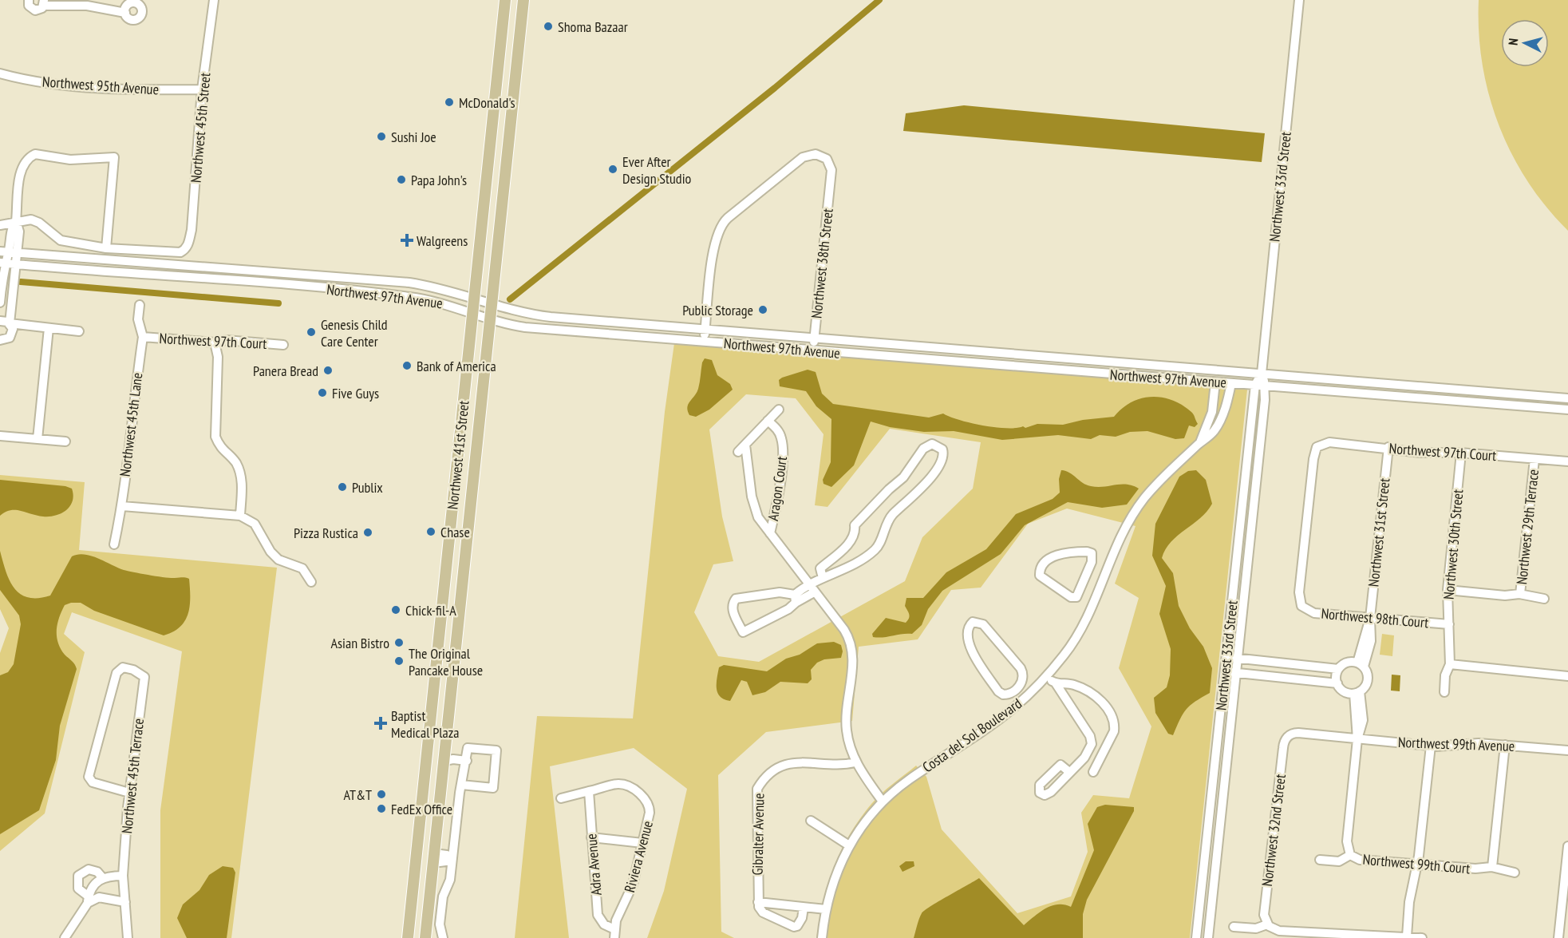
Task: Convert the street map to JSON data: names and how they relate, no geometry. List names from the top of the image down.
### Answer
{
  "streets": {
    "main road": ["Northwest 41st Street"],
    "street": [
      "Northwest 95th Avenue",
      "Northwest 45th Street",
      "Northwest 33rd Street",
      "Northwest 38th Street",
      "Northwest 97th Avenue",
      "Northwest 97th Court",
      "Northwest 45th Lane",
      "Aragon Court",
      "Northwest 29th Terrace",
      "Northwest 31st Street",
      "Northwest 30th Street",
      "Northwest 98th Court",
      "Costa del Sol Boulevard",
      "Northwest 99th Avenue",
      "Northwest 45th Terrace",
      "Northwest 32nd Street",
      "Gibralter Avenue",
      "Riviera Avenue",
      "Northwest 99th Court",
      "Adra Avenue"
    ]
  },
  "crossings": [
    ["Northwest 95th Avenue", "Northwest 45th Street"],
    ["Northwest 33rd Street", "Northwest 97th Avenue"],
    ["Northwest 38th Street", "Northwest 97th Avenue"],
    ["Northwest 97th Avenue", "Northwest 41st Street"],
    ["Northwest 97th Avenue", "Costa del Sol Boulevard"],
    ["Northwest 97th Court", "Northwest 45th Lane"],
    ["Northwest 97th Court", "Northwest 29th Terrace"],
    ["Northwest 97th Court", "Northwest 31st Street"],
    ["Northwest 97th Court", "Northwest 30th Street"],
    ["Northwest 97th Court", "Northwest 98th Court"],
    ["Northwest 31st Street", "Northwest 98th Court"],
    ["Northwest 30th Street", "Northwest 98th Court"],
    ["Northwest 99th Avenue", "Northwest 32nd Street"],
    ["Riviera Avenue", "Adra Avenue"]
  ],
  "places": {
    "other": [
      "Shoma Bazaar",
      "McDonald's",
      "Sushi Joe",
      "Ever After Design Studio",
      "Papa John's",
      "Public Storage",
      "Genesis Child Care Center",
      "Bank of America",
      "Panera Bread",
      "Five Guys",
      "Publix",
      "Chase",
      "Pizza Rustica",
      "Chick-fil-A",
      "Asian Bistro",
      "The Original Pancake House",
      "AT&T",
      "FedEx Office"
    ],
    "health": ["Walgreens", "Baptist Medical Plaza"]
  },
  "north": "left"
}
